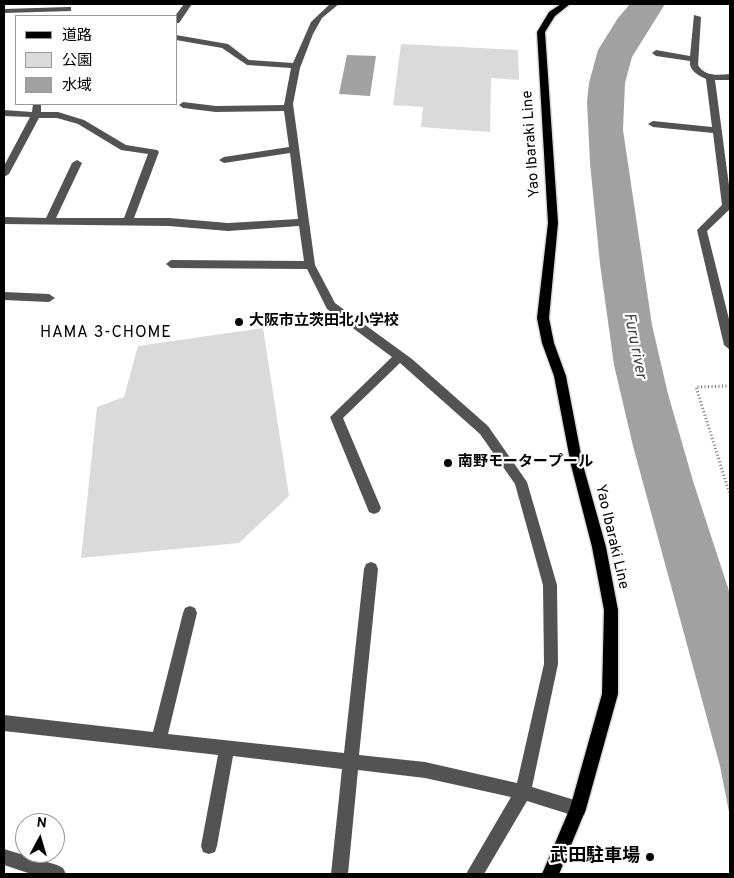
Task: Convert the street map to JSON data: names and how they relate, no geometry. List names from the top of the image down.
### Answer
{
  "streets": {
    "main road": ["Yao Ibaraki Line"]
  },
  "districts": ["HAMA 3-CHOME"],
  "water": ["Furu river"],
  "places": ["大阪市立茨田北小学校", "南野モータープール", "武田駐車場"],
  "legend": ["道路", "公園", "水域"],
  "north": "top"
}
